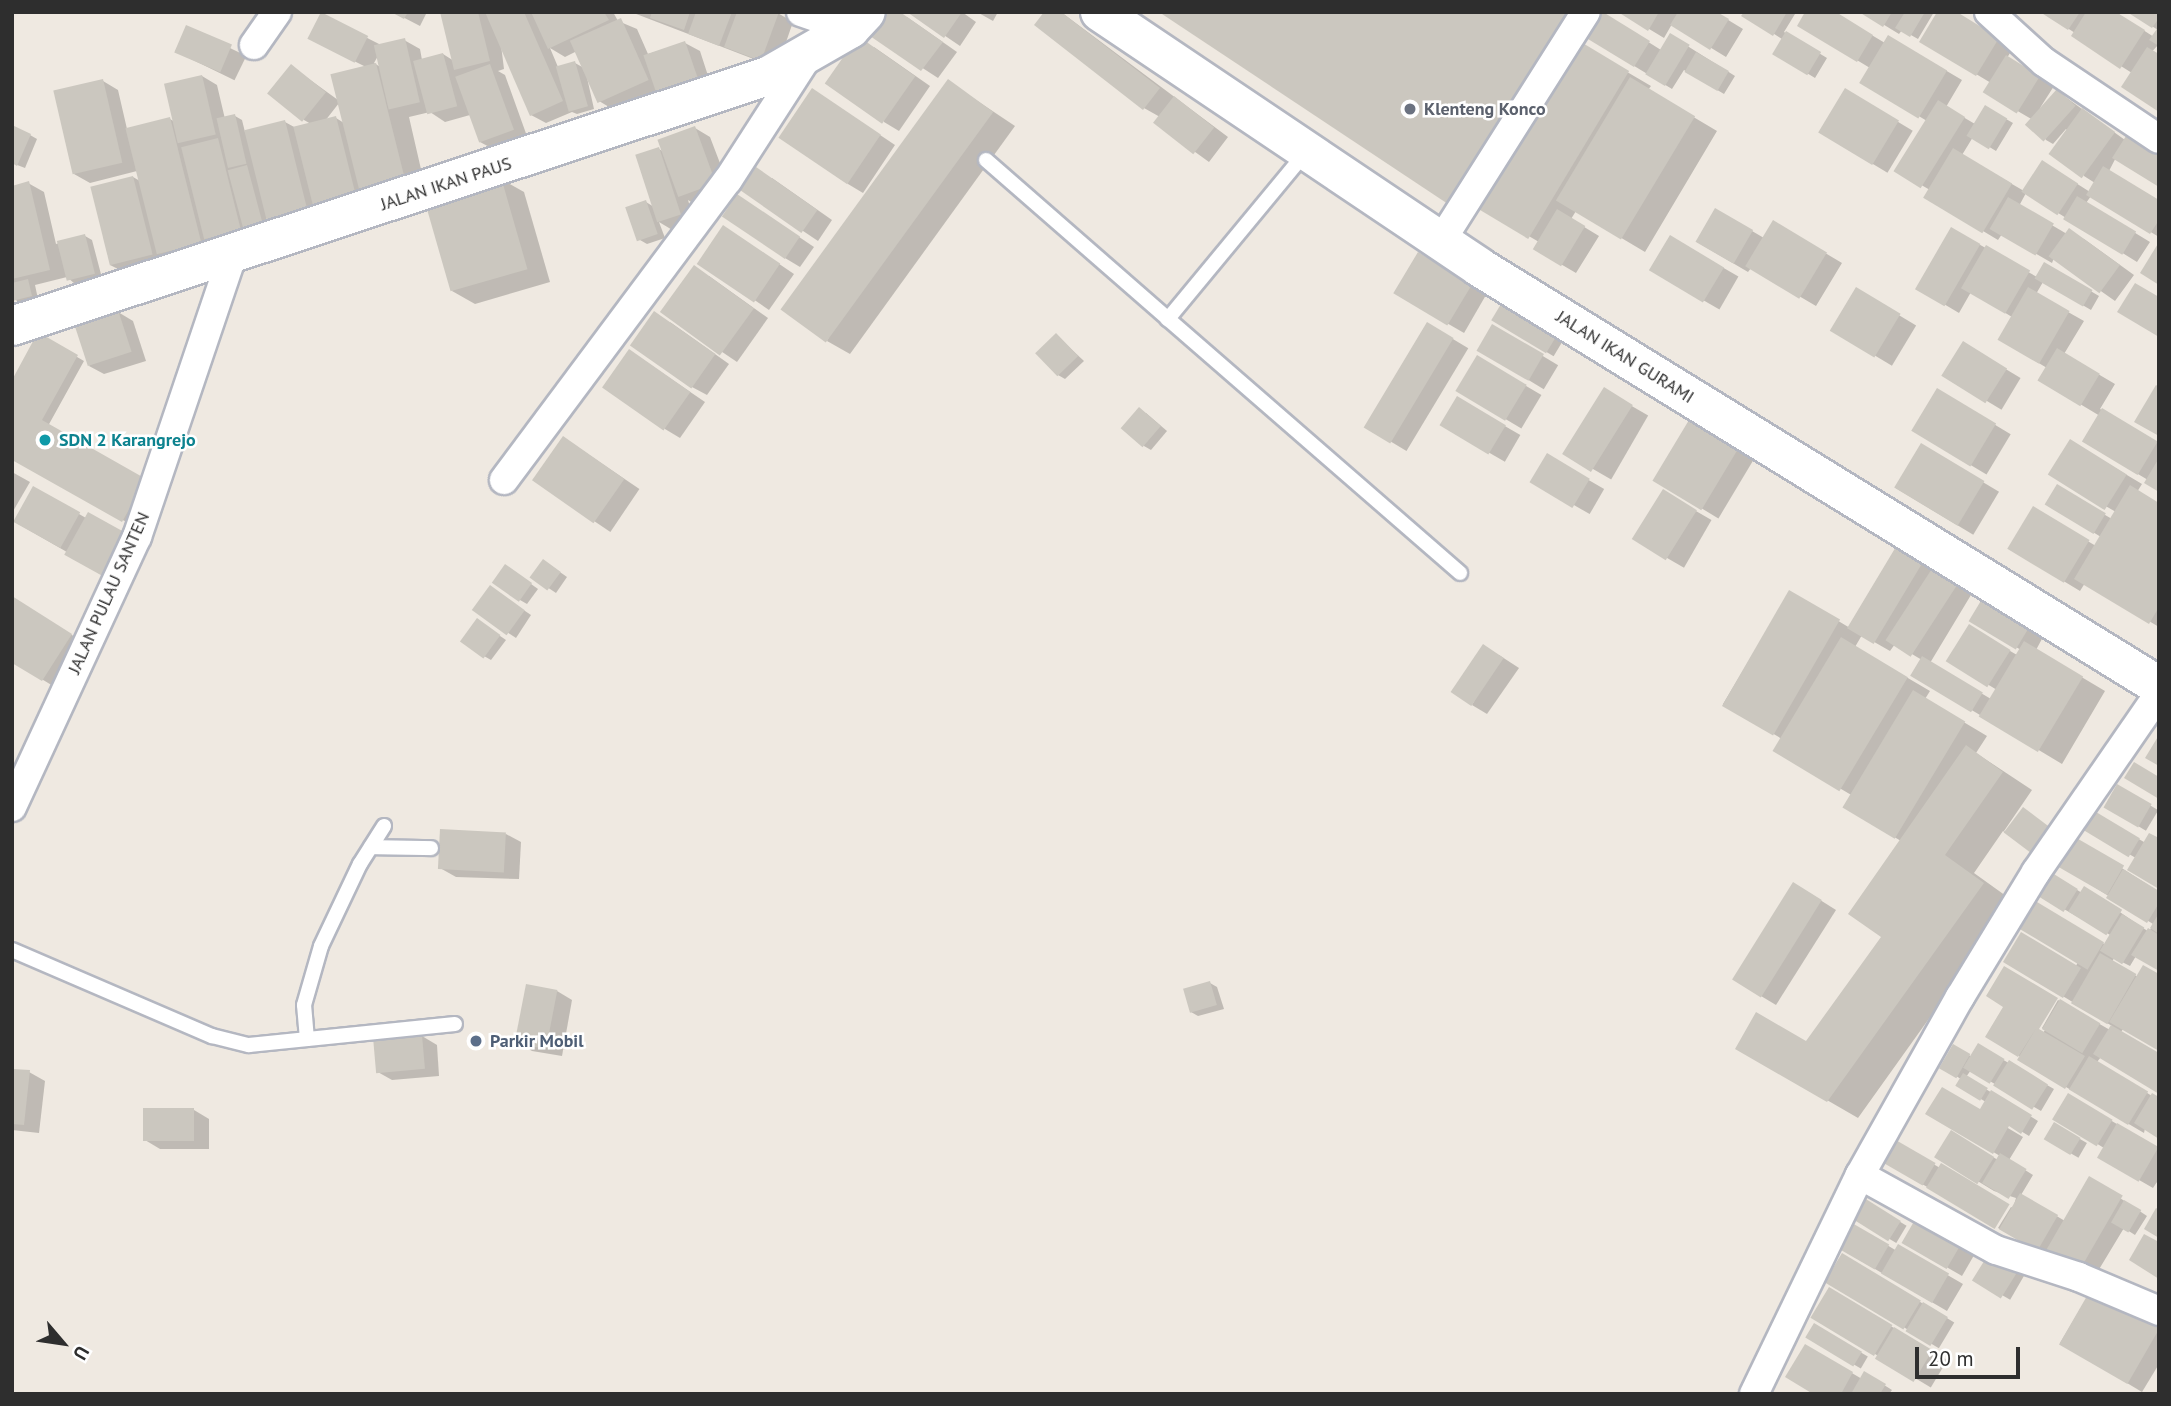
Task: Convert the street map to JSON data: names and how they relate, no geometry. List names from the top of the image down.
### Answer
{
  "streets": {
    "main road": ["JALAN IKAN PAUS", "JALAN IKAN GURAMI"],
    "street": ["JALAN PULAU SANTEN"]
  },
  "crossings": [
    ["JALAN IKAN PAUS", "JALAN PULAU SANTEN"]
  ],
  "places": ["Klenteng Konco", "SDN 2 Karangrejo", "Parkir Mobil"],
  "scale_bar": "20 m",
  "north": "bottom right"
}
